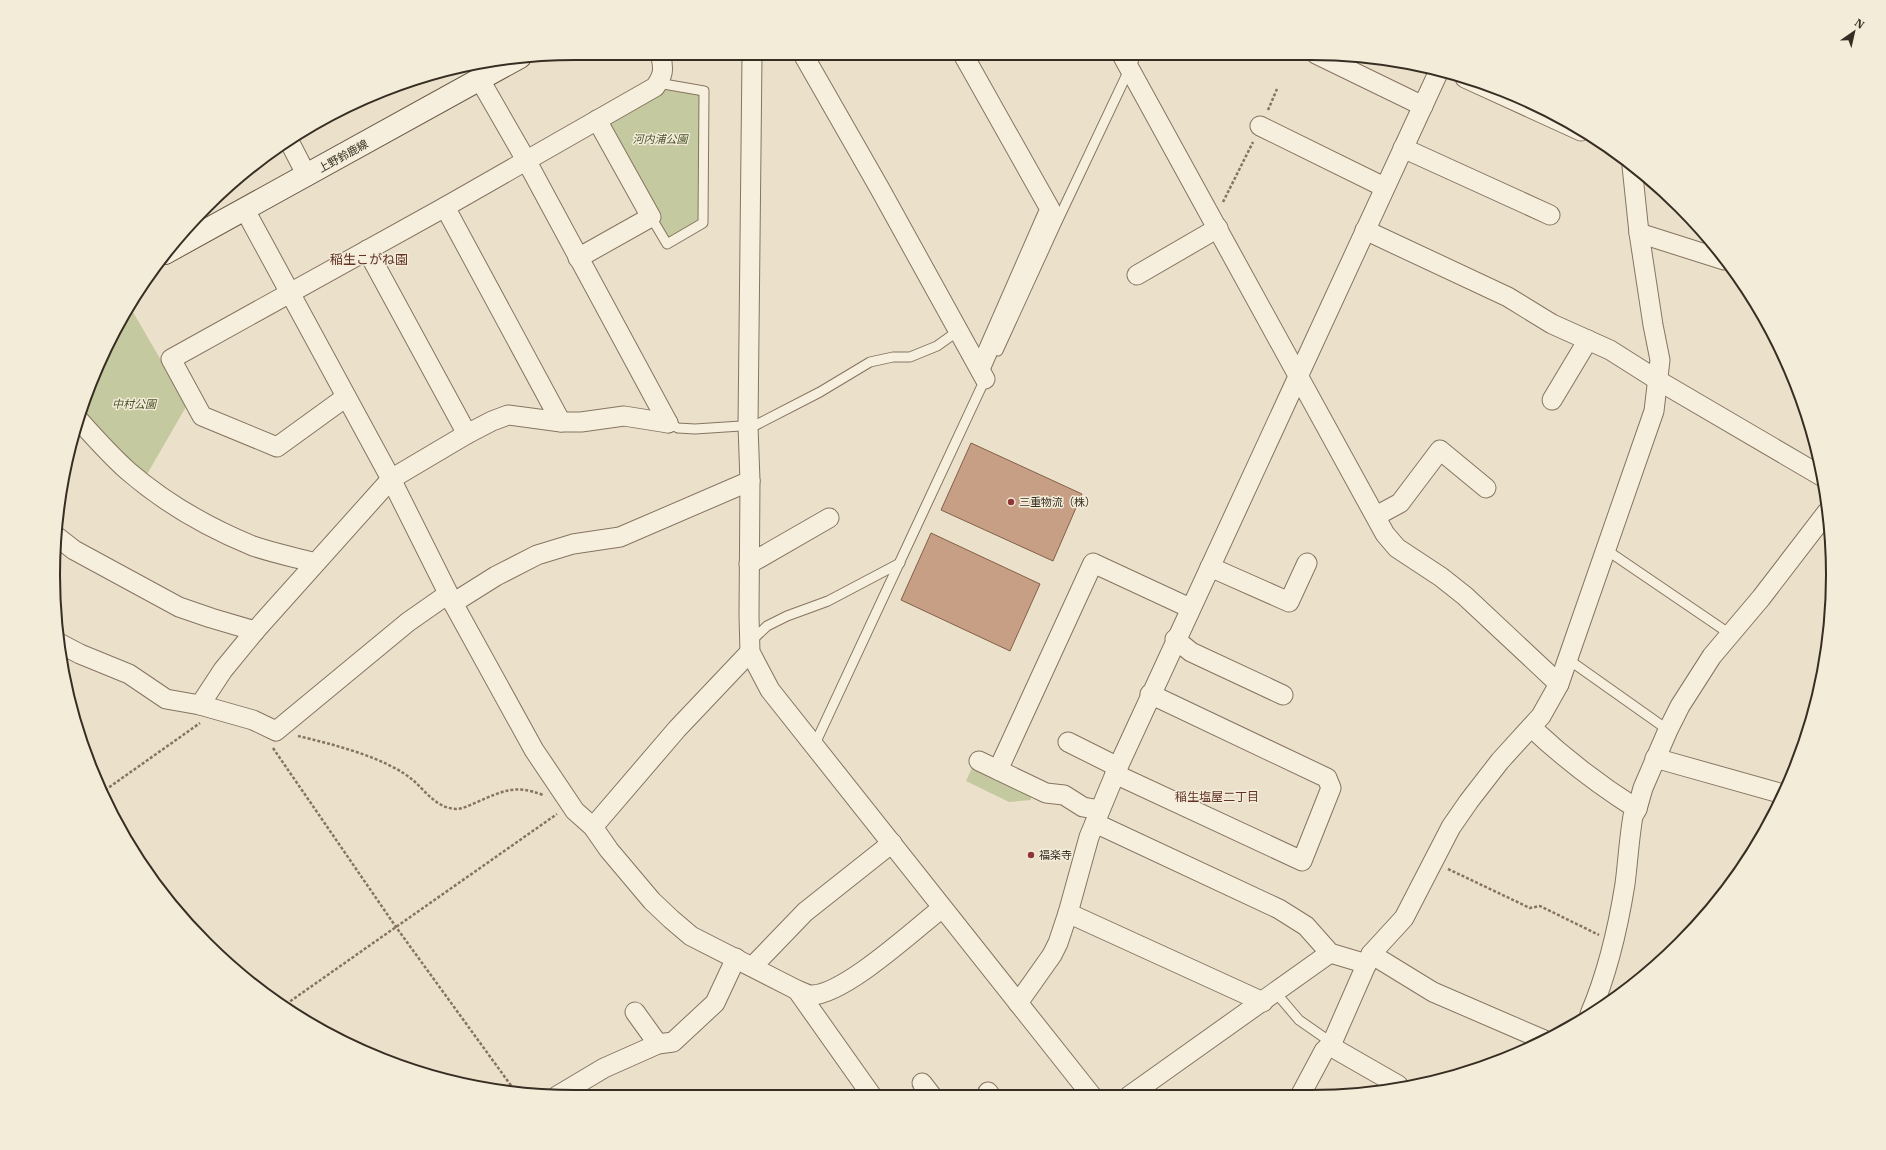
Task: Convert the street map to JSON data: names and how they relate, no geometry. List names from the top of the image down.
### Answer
{
  "streets": {
    "main road": ["上野鈴鹿線"]
  },
  "districts": ["稲生こがね園", "稲生塩屋二丁目"],
  "parks": ["河内浦公園", "中村公園"],
  "places": ["三重物流（株）", "福楽寺"],
  "north": "top right"
}
